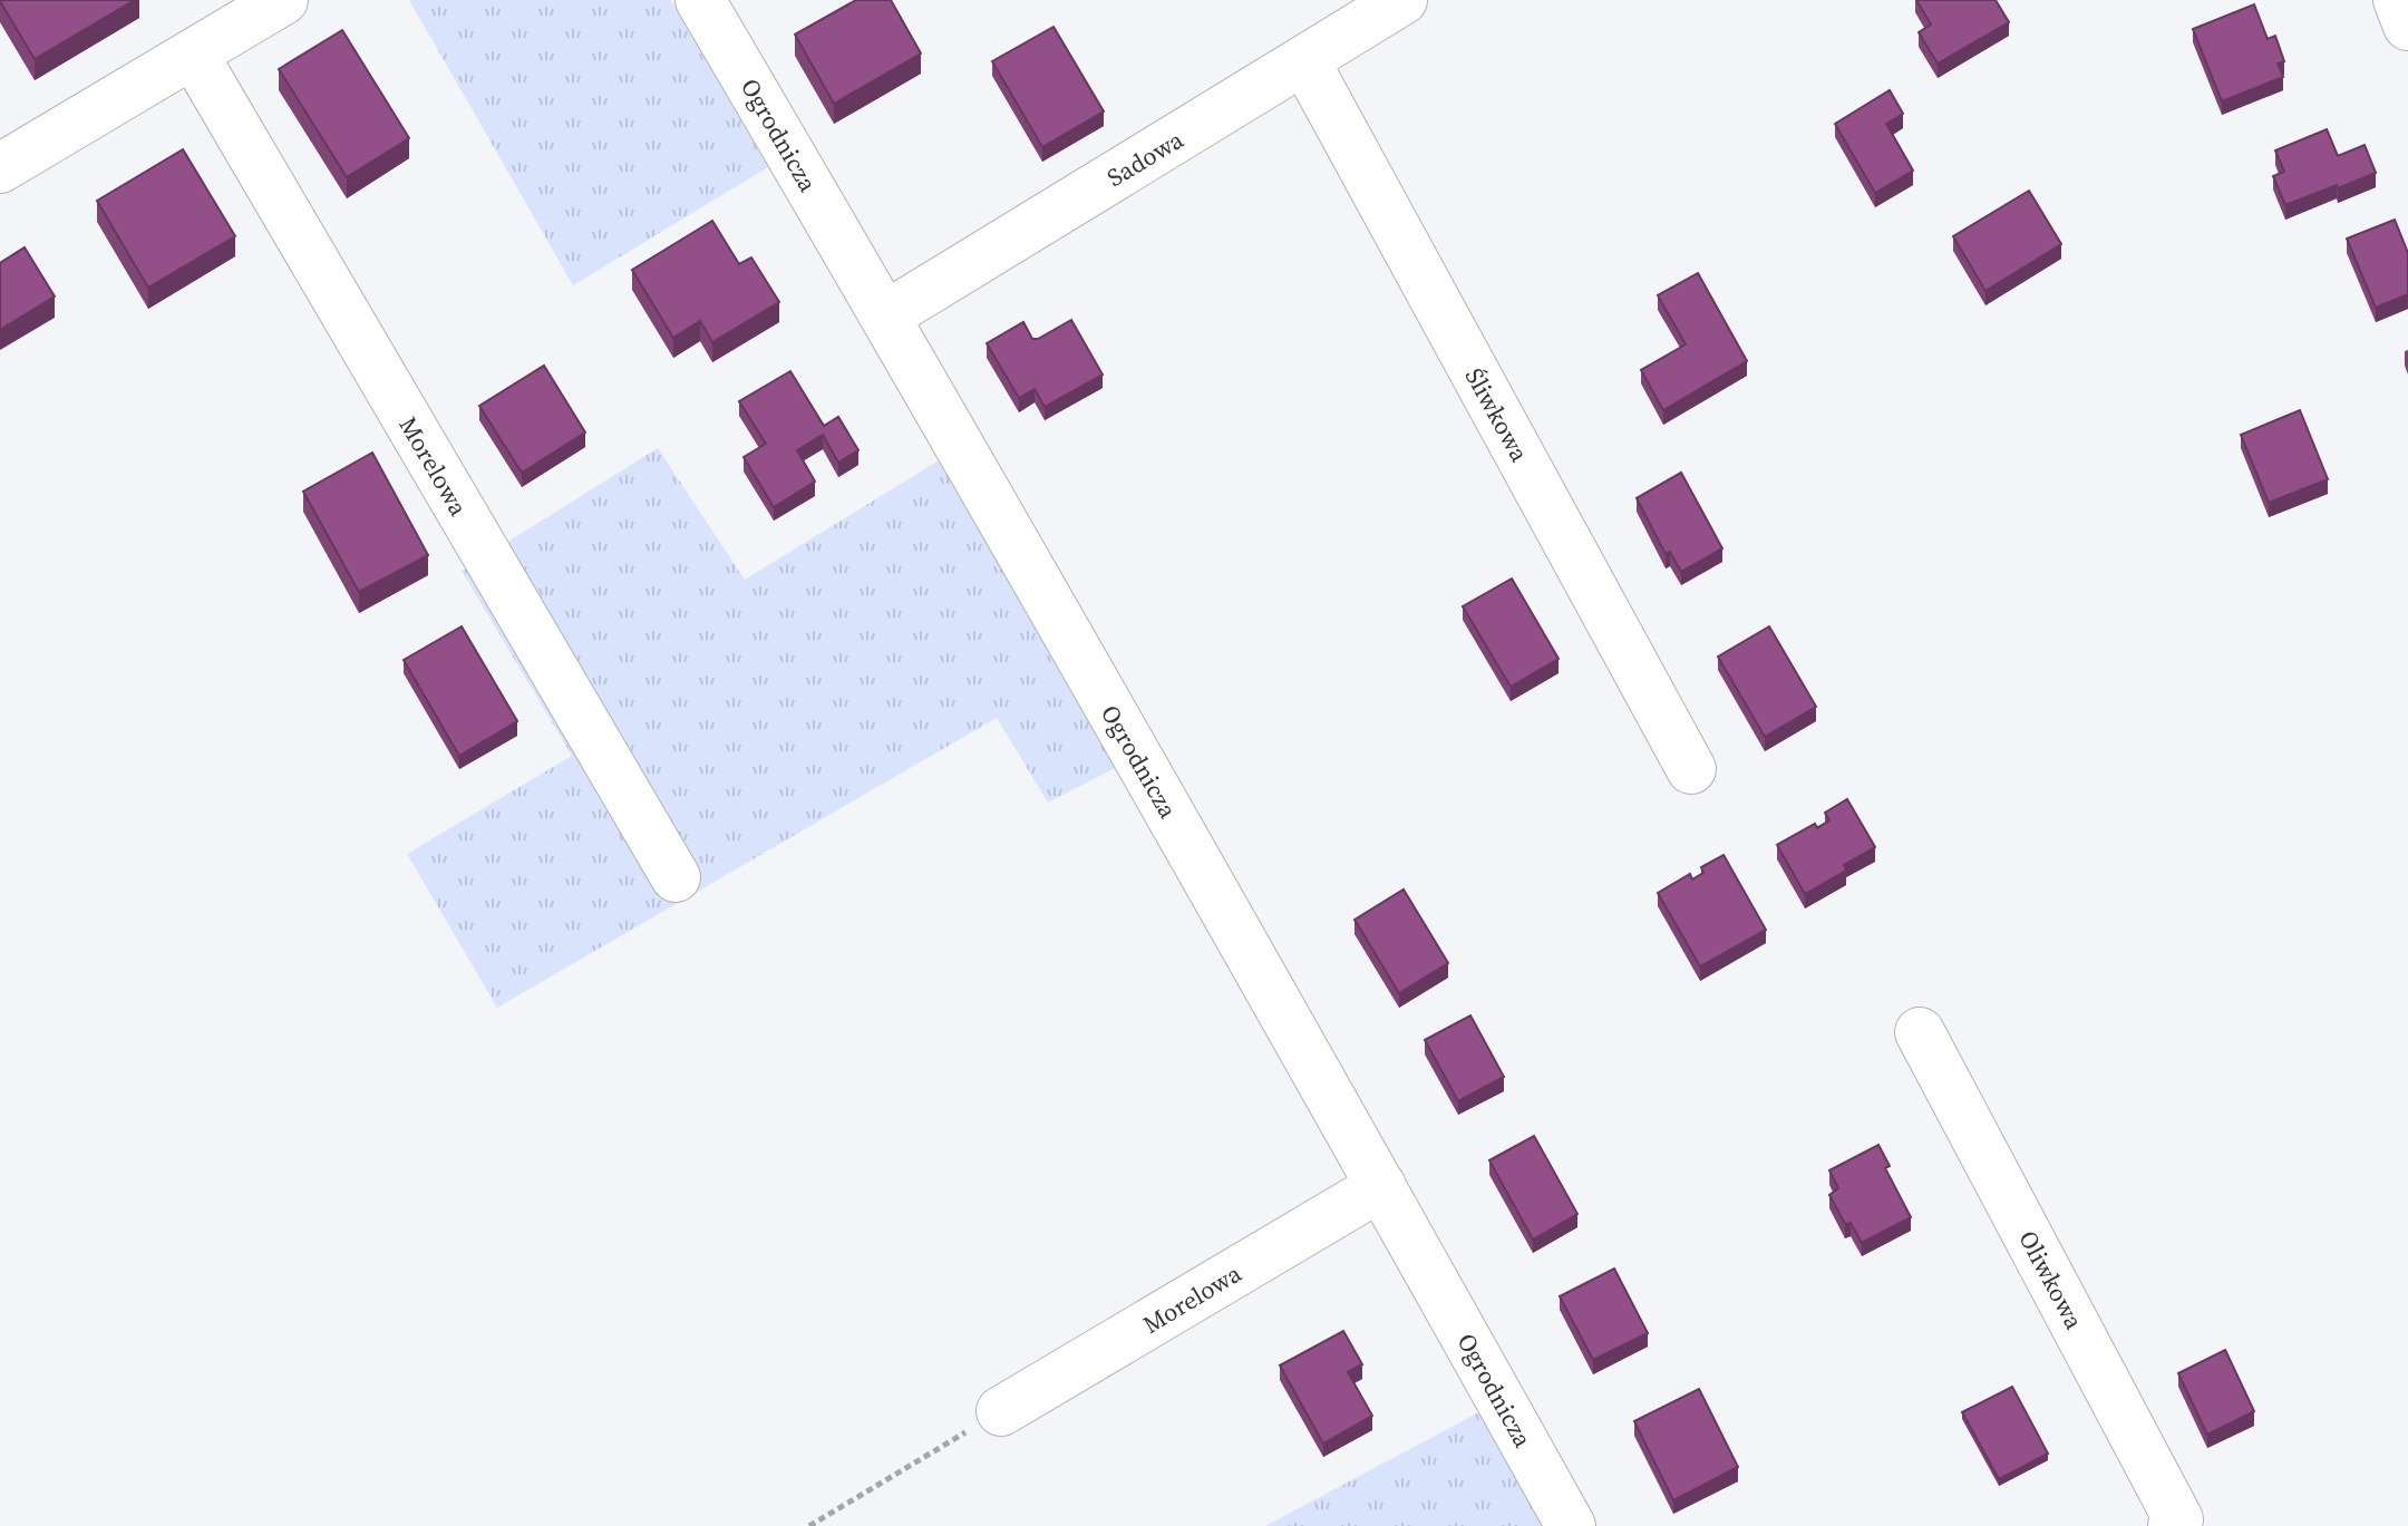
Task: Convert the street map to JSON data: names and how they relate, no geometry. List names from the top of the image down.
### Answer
{
  "streets": {
    "street": [
      "Ogrodnicza",
      "Sadowa",
      "Śliwkowa",
      "Morelowa",
      "Oliwkowa"
    ]
  },
  "crossings": [
    ["Ogrodnicza", "Sadowa"],
    ["Ogrodnicza", "Morelowa"],
    ["Sadowa", "Śliwkowa"]
  ]
}
